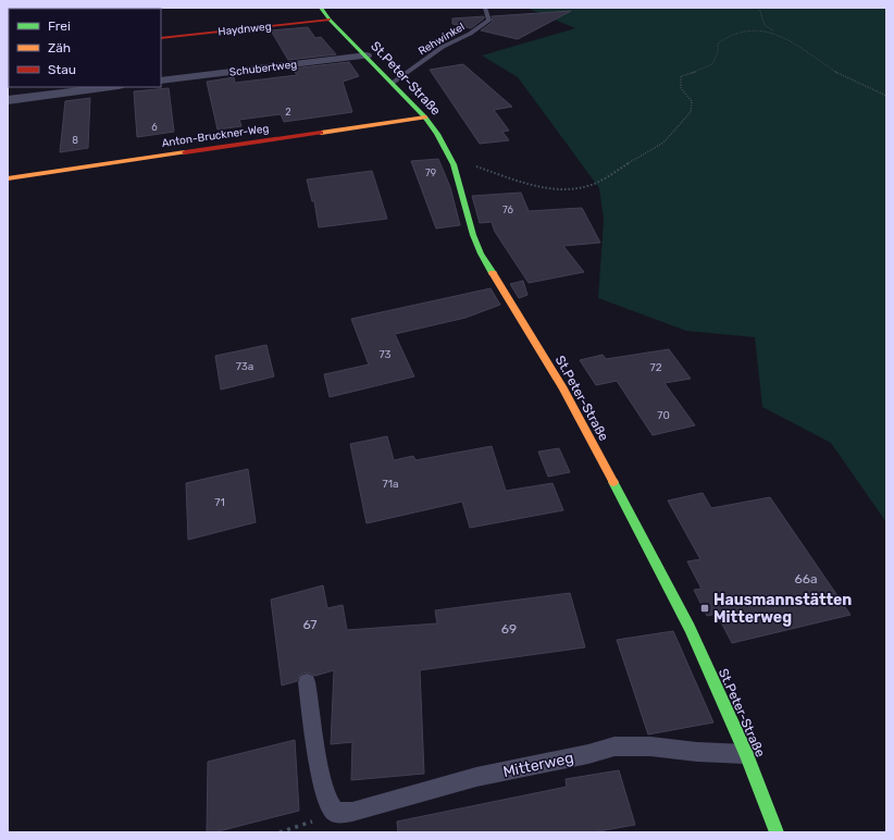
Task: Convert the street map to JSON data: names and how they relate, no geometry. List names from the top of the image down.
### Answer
{
  "streets": {
    "main road": ["Haydnweg", "St.Peter-Straße", "Anton-Bruckner-Weg"],
    "street": ["Schubertweg"],
    "lane": ["Rehwinkel", "Mitterweg"]
  },
  "crossings": [
    ["Haydnweg", "St.Peter-Straße"],
    ["Rehwinkel", "St.Peter-Straße"],
    ["Schubertweg", "St.Peter-Straße"],
    ["St.Peter-Straße", "Anton-Bruckner-Weg"],
    ["St.Peter-Straße", "Mitterweg"]
  ],
  "places": {
    "transit": ["Hausmannstätten Mitterweg"]
  },
  "house_numbers": [
    "2",
    "6",
    "8",
    "79",
    "76",
    "73",
    "73a",
    "72",
    "70",
    "71a",
    "71",
    "66a",
    "67",
    "69"
  ],
  "legend": ["Frei", "Zäh", "Stau"]
}
